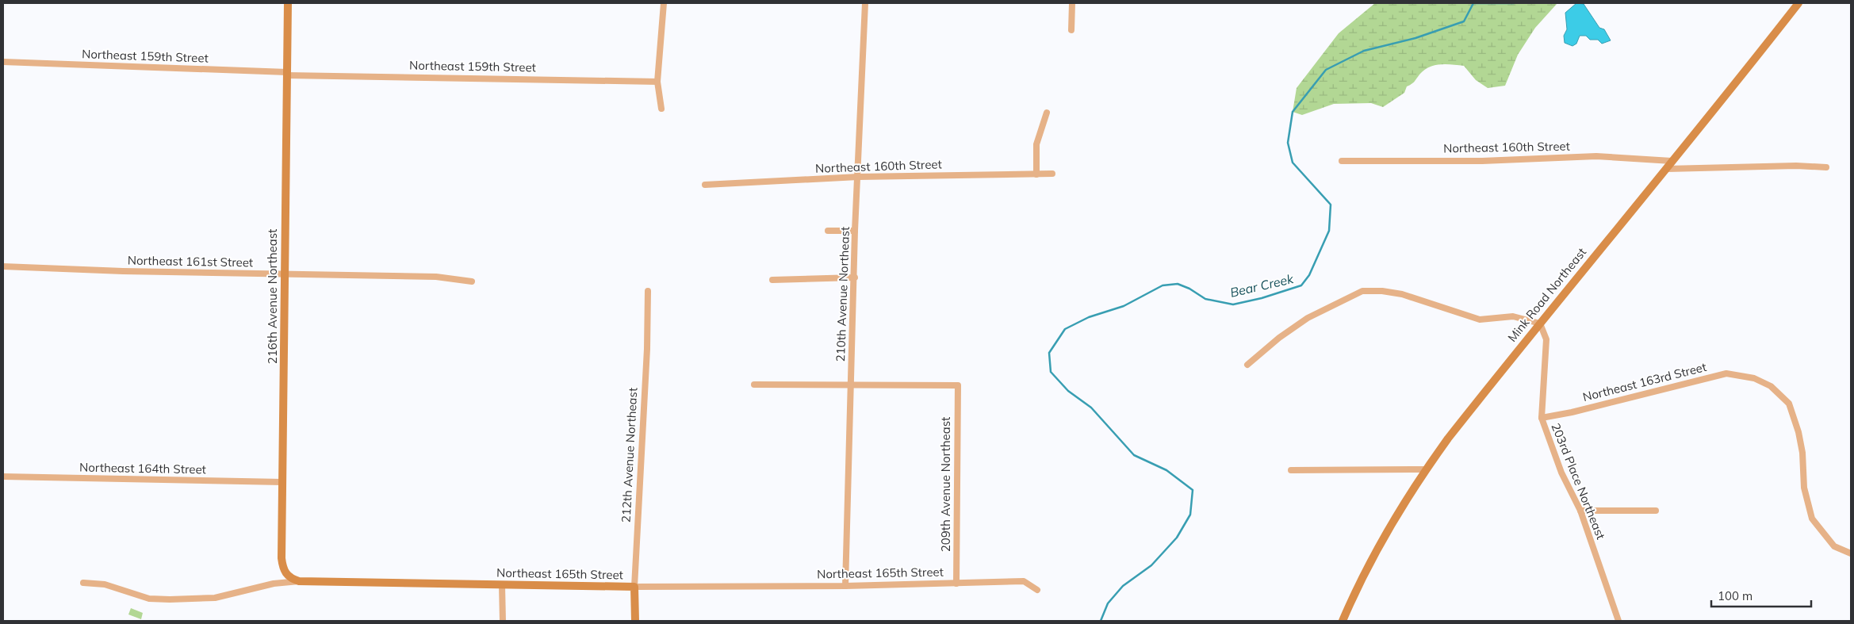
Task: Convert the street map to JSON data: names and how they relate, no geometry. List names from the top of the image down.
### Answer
{
  "streets": {
    "street": [
      "Northeast 159th Street",
      "Northeast 160th Street",
      "Northeast 161st Street",
      "210th Avenue Northeast",
      "Mink Road Northeast",
      "216th Avenue Northeast",
      "Northeast 163rd Street",
      "212th Avenue Northeast",
      "Northeast 164th Street",
      "203rd Place Northeast",
      "209th Avenue Northeast",
      "Northeast 165th Street"
    ]
  },
  "crossings": [
    ["Northeast 159th Street", "216th Avenue Northeast"],
    ["Northeast 160th Street", "210th Avenue Northeast"],
    ["Northeast 160th Street", "Mink Road Northeast"],
    ["Northeast 161st Street", "216th Avenue Northeast"],
    ["210th Avenue Northeast", "209th Avenue Northeast"],
    ["210th Avenue Northeast", "Northeast 165th Street"],
    ["Mink Road Northeast", "203rd Place Northeast"],
    ["216th Avenue Northeast", "Northeast 164th Street"],
    ["216th Avenue Northeast", "Northeast 165th Street"],
    ["Northeast 163rd Street", "203rd Place Northeast"],
    ["212th Avenue Northeast", "Northeast 165th Street"],
    ["209th Avenue Northeast", "Northeast 165th Street"]
  ],
  "water": ["Bear Creek"],
  "scale_bar": "100 m"
}
